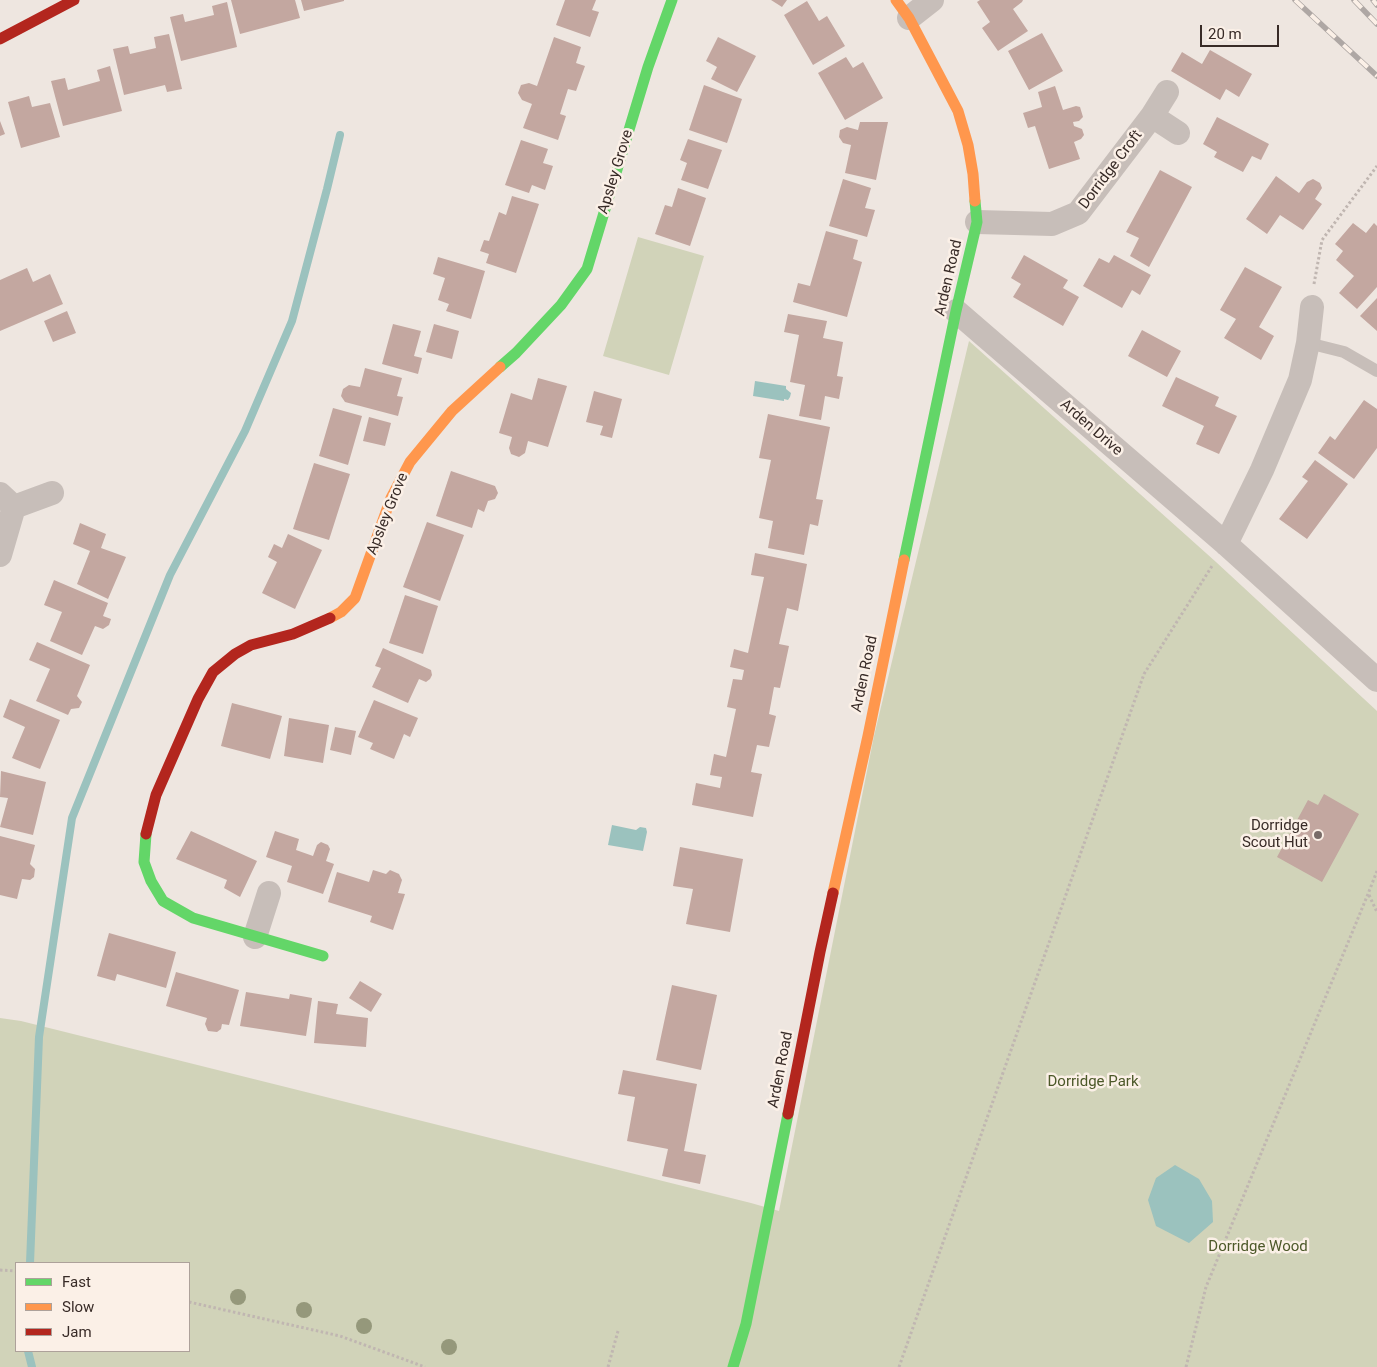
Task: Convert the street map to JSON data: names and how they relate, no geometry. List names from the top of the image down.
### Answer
{
  "streets": {
    "street": [
      "Dorridge Croft",
      "Apsley Grove",
      "Arden Road",
      "Arden Drive"
    ]
  },
  "crossings": [
    ["Dorridge Croft", "Arden Road"],
    ["Arden Road", "Arden Drive"]
  ],
  "parks": ["Dorridge Park", "Dorridge Wood"],
  "places": ["Dorridge Scout Hut"],
  "legend": ["Fast", "Slow", "Jam"],
  "scale_bar": "20 m"
}
